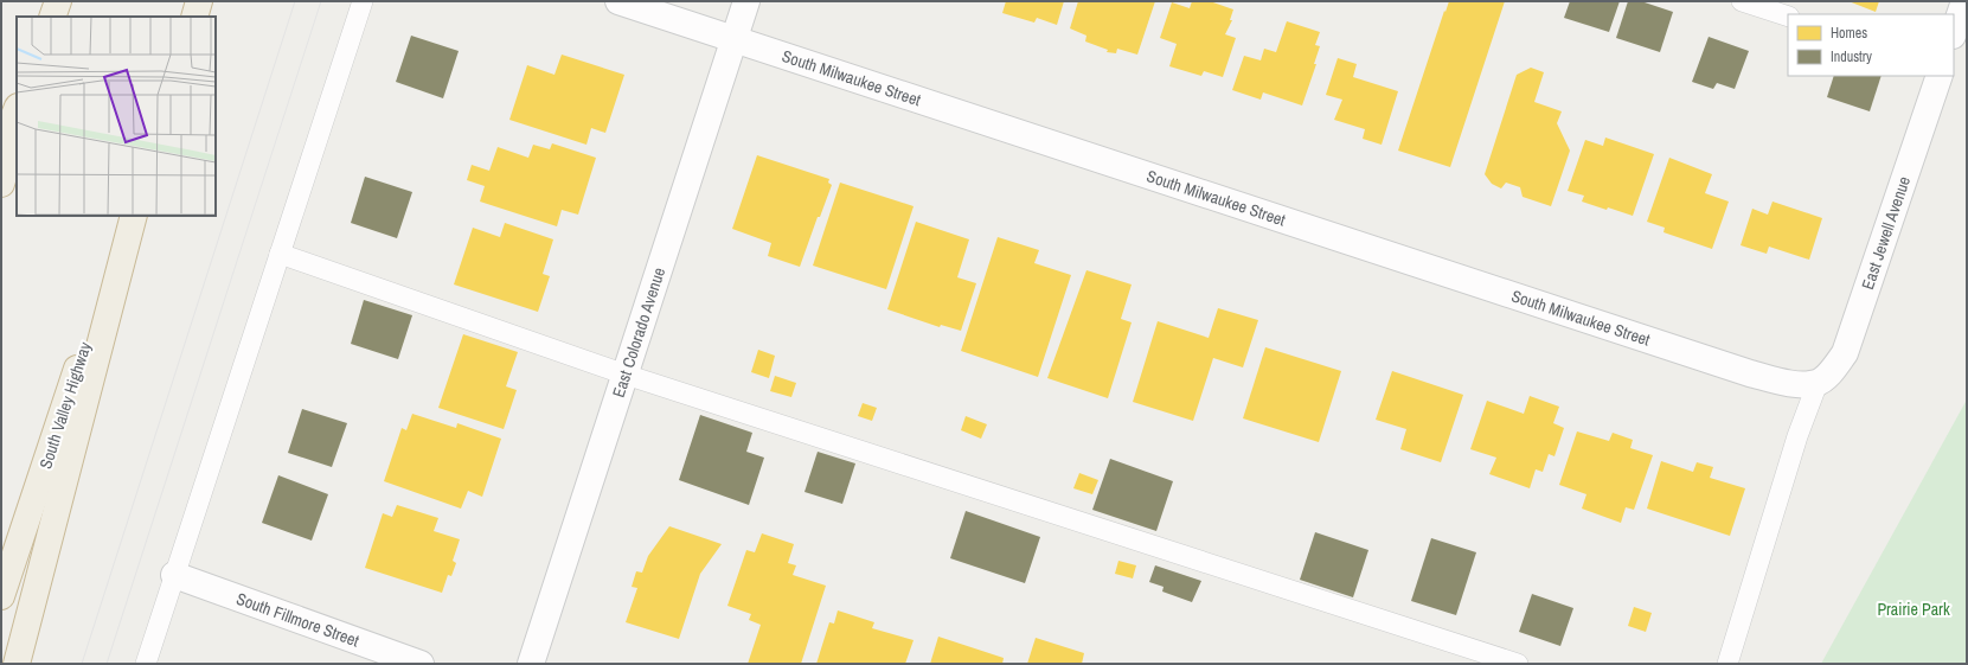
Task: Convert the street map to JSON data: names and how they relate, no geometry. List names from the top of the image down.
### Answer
{
  "streets": {
    "highway": ["South Valley Highway"],
    "street": [
      "South Milwaukee Street",
      "East Jewell Avenue",
      "East Colorado Avenue",
      "South Fillmore Street"
    ]
  },
  "crossings": [
    ["South Milwaukee Street", "East Jewell Avenue"],
    ["South Milwaukee Street", "East Colorado Avenue"]
  ],
  "parks": ["Prairie Park"],
  "legend": ["Homes", "Industry"]
}
